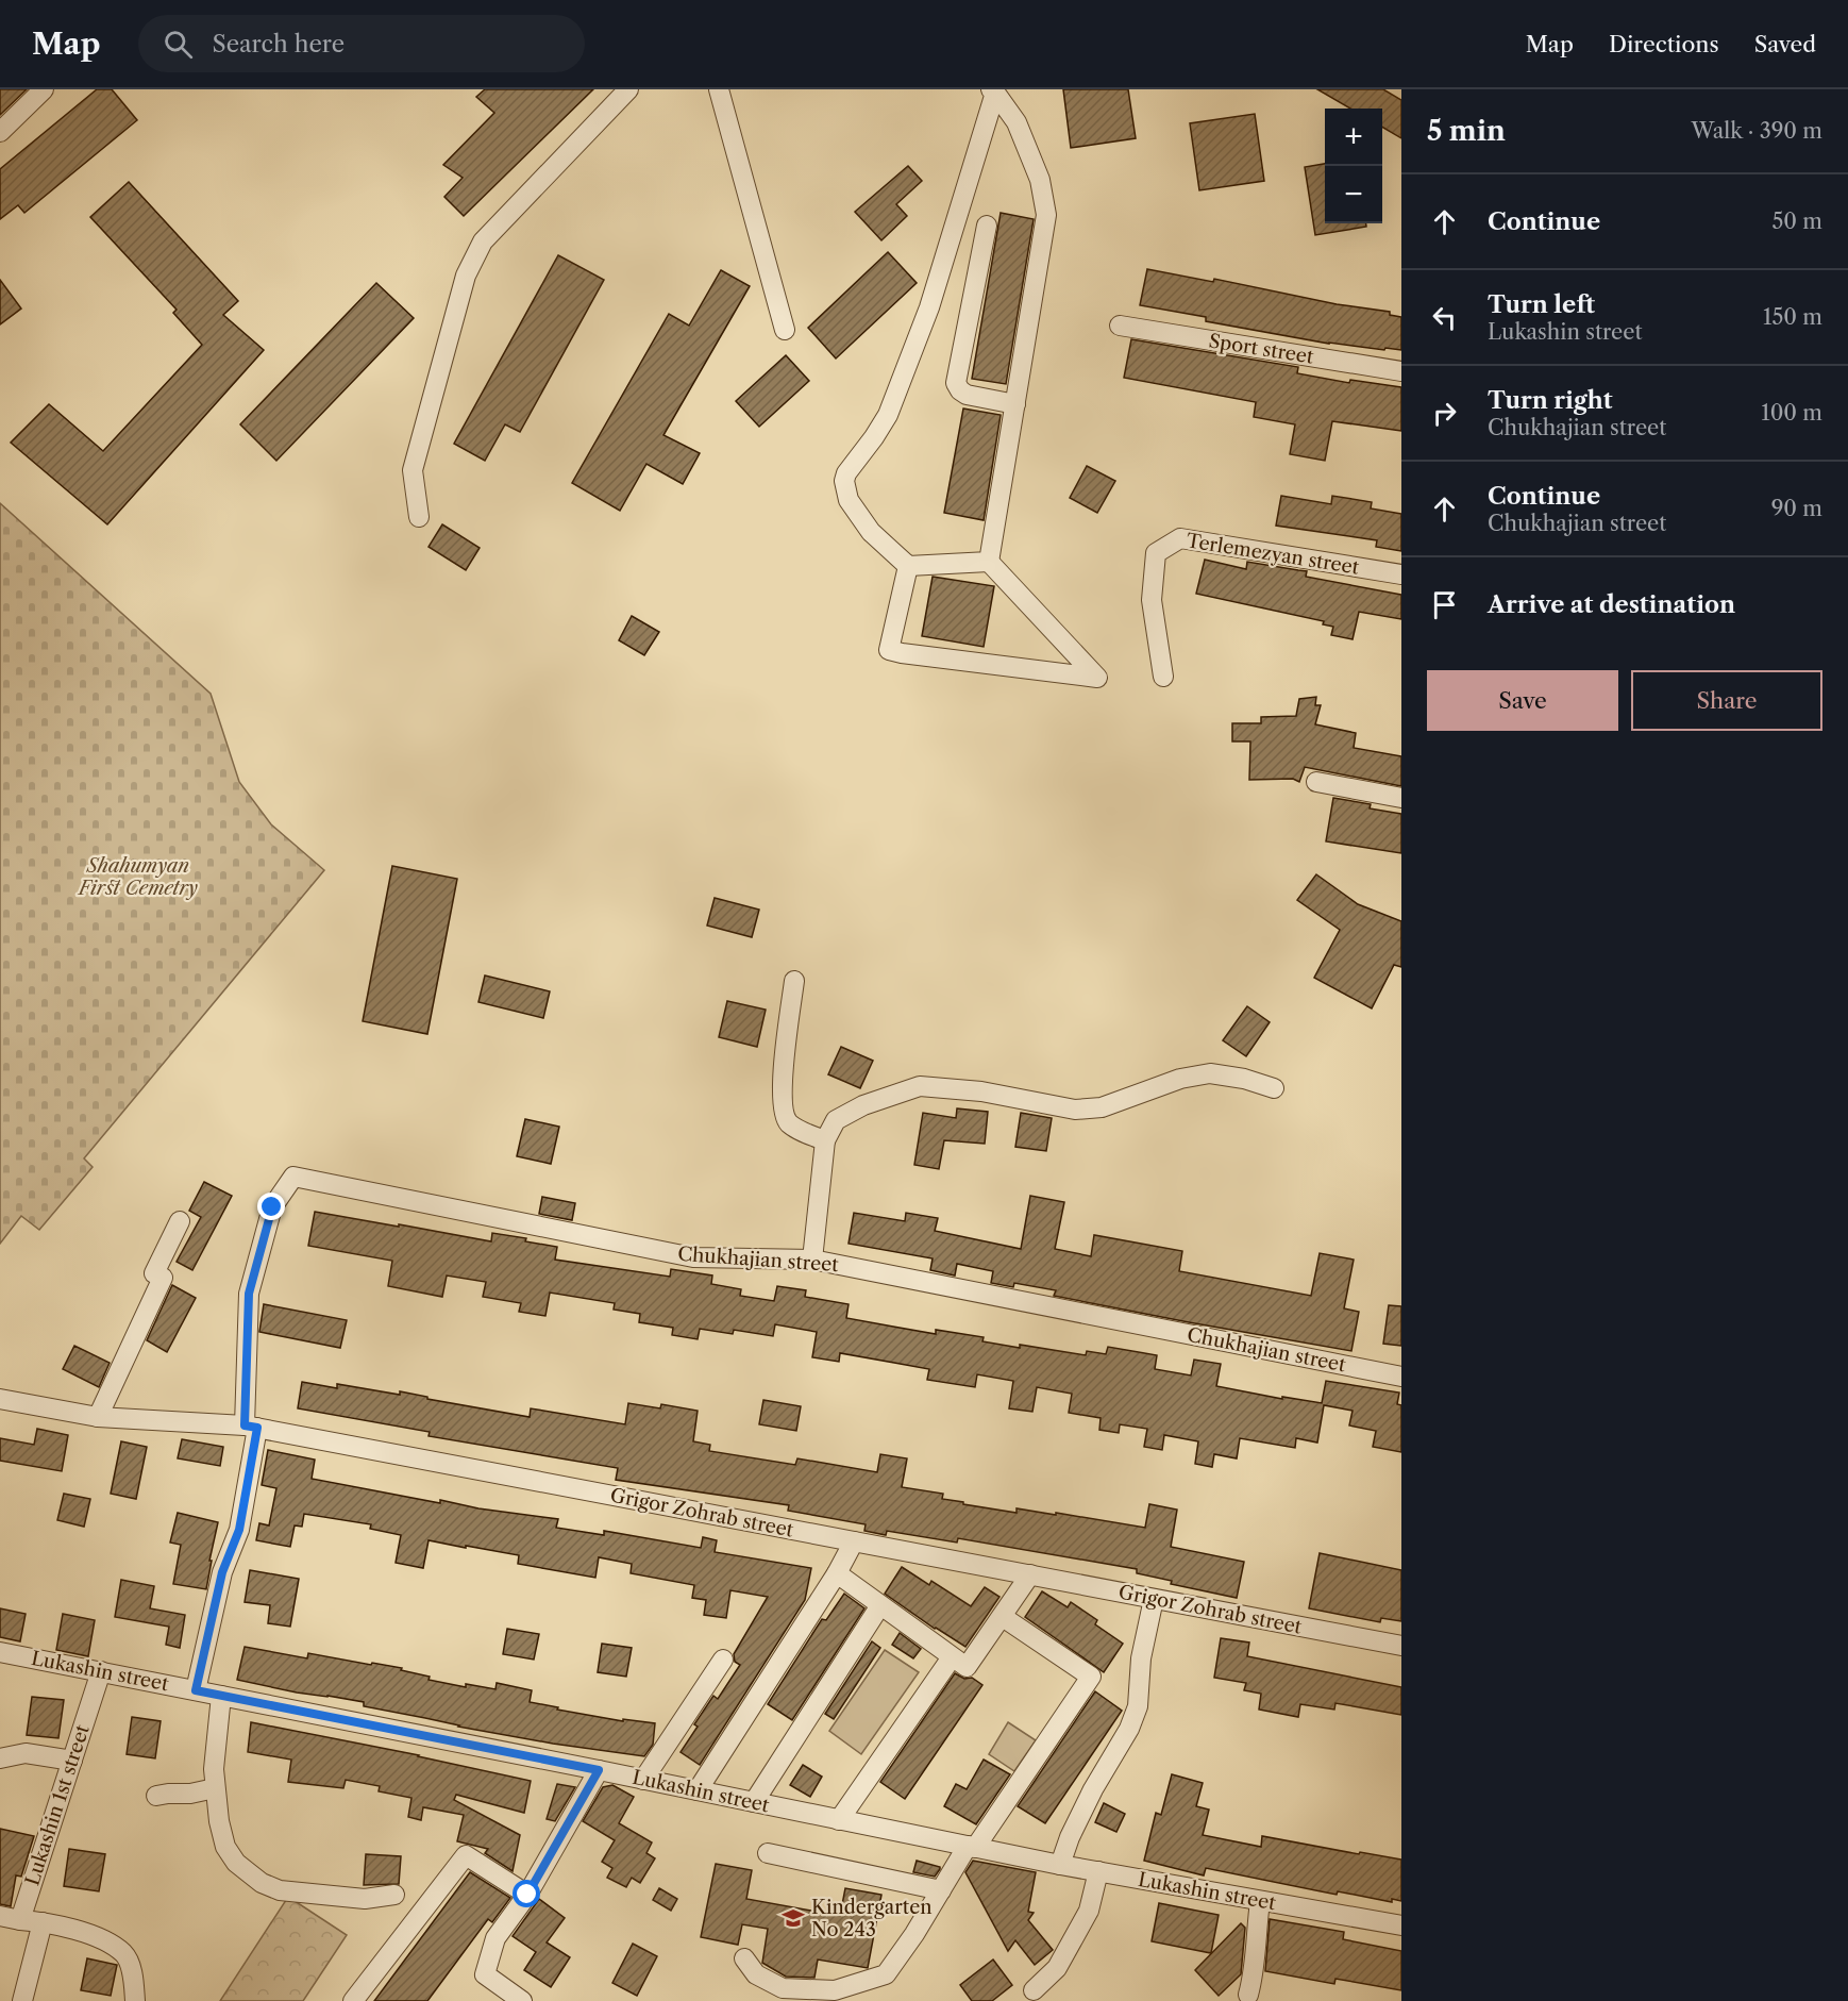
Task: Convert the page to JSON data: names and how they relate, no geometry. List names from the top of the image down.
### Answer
{
  "streets": {
    "street": [
      "Sport street",
      "Terlemezyan street",
      "Chukhajian street",
      "Grigor Zohrab street",
      "Lukashin street",
      "Lukashin 1st street"
    ]
  },
  "crossings": [
    ["Chukhajian street", "Grigor Zohrab street"],
    ["Chukhajian street", "Lukashin street"],
    ["Lukashin street", "Lukashin 1st street"]
  ],
  "parks": ["Shahumyan First Cemetry"],
  "places": {
    "school or university": ["Kindergarten No 243"]
  },
  "page": {
    "header": "Map",
    "search": "Search here",
    "nav": ["Map", "Directions", "Saved"],
    "heading": ["5 min", "Walk · 390 m"],
    "map_buttons": ["+", "−"],
    "list": [
      ["Continue", "50 m"],
      ["Turn left", "Lukashin street", "150 m"],
      ["Turn right", "Chukhajian street", "100 m"],
      ["Continue", "Chukhajian street", "90 m"],
      "Arrive at destination"
    ],
    "buttons": ["Save", "Share"]
  }
}
